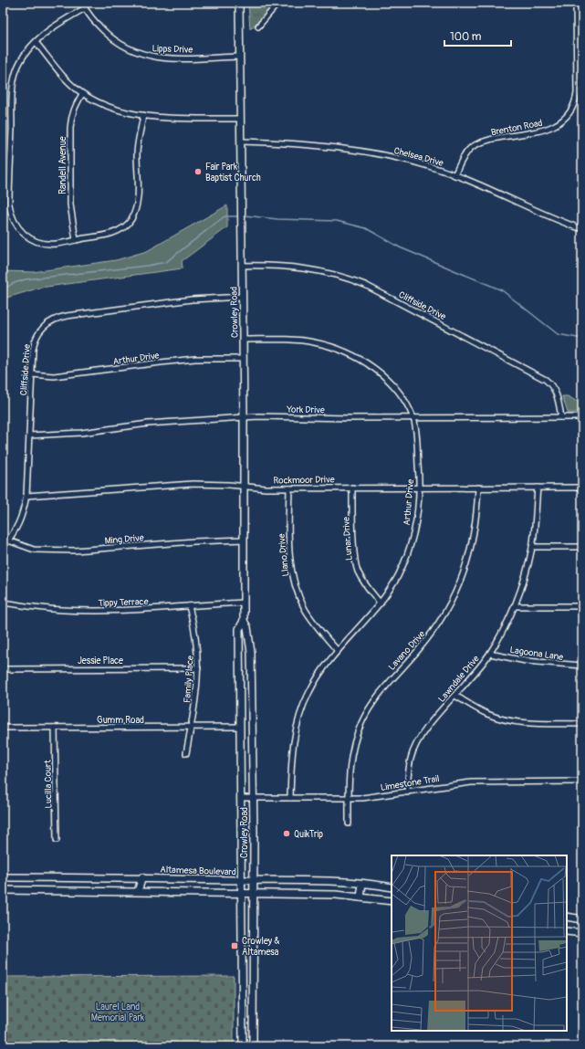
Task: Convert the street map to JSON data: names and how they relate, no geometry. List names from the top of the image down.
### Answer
{
  "streets": {
    "main road": ["Crowley Road", "Altamesa Boulevard"],
    "street": [
      "Lipps Drive",
      "Brenton Road",
      "Chelsea Drive",
      "Randell Avenue",
      "Cliffside Drive",
      "Arthur Drive",
      "York Drive",
      "Rockmoor Drive",
      "Ming Drive",
      "Lunar Drive",
      "Llano Drive",
      "Tippy Terrace",
      "Lavano Drive",
      "Lagoona Lane",
      "Jessie Place",
      "Lawndale Drive",
      "Family Place",
      "Gumm Road",
      "Limestone Trail",
      "Lucilla Court"
    ]
  },
  "crossings": [
    ["Lipps Drive", "Crowley Road"],
    ["Brenton Road", "Chelsea Drive"],
    ["Chelsea Drive", "Crowley Road"],
    ["Cliffside Drive", "Crowley Road"],
    ["Cliffside Drive", "Arthur Drive"],
    ["Cliffside Drive", "York Drive"],
    ["Cliffside Drive", "Rockmoor Drive"],
    ["Cliffside Drive", "Ming Drive"],
    ["Crowley Road", "Arthur Drive"],
    ["Crowley Road", "York Drive"],
    ["Crowley Road", "Rockmoor Drive"],
    ["Crowley Road", "Ming Drive"],
    ["Crowley Road", "Tippy Terrace"],
    ["Crowley Road", "Gumm Road"],
    ["Crowley Road", "Limestone Trail"],
    ["Crowley Road", "Altamesa Boulevard"],
    ["Arthur Drive", "York Drive"],
    ["Arthur Drive", "Rockmoor Drive"],
    ["Arthur Drive", "Lunar Drive"],
    ["Arthur Drive", "Llano Drive"],
    ["Arthur Drive", "Limestone Trail"],
    ["Rockmoor Drive", "Lunar Drive"],
    ["Rockmoor Drive", "Llano Drive"],
    ["Rockmoor Drive", "Lavano Drive"],
    ["Rockmoor Drive", "Lawndale Drive"],
    ["Tippy Terrace", "Family Place"],
    ["Lavano Drive", "Limestone Trail"],
    ["Lagoona Lane", "Lawndale Drive"],
    ["Jessie Place", "Family Place"],
    ["Lawndale Drive", "Limestone Trail"],
    ["Family Place", "Gumm Road"],
    ["Gumm Road", "Lucilla Court"]
  ],
  "parks": ["Laurel Land Memorial Park"],
  "places": {
    "other": ["Fair Park Baptist Church", "QuikTrip"],
    "transit": ["Crowley & Altamesa"]
  },
  "scale_bar": "100 m"
}
